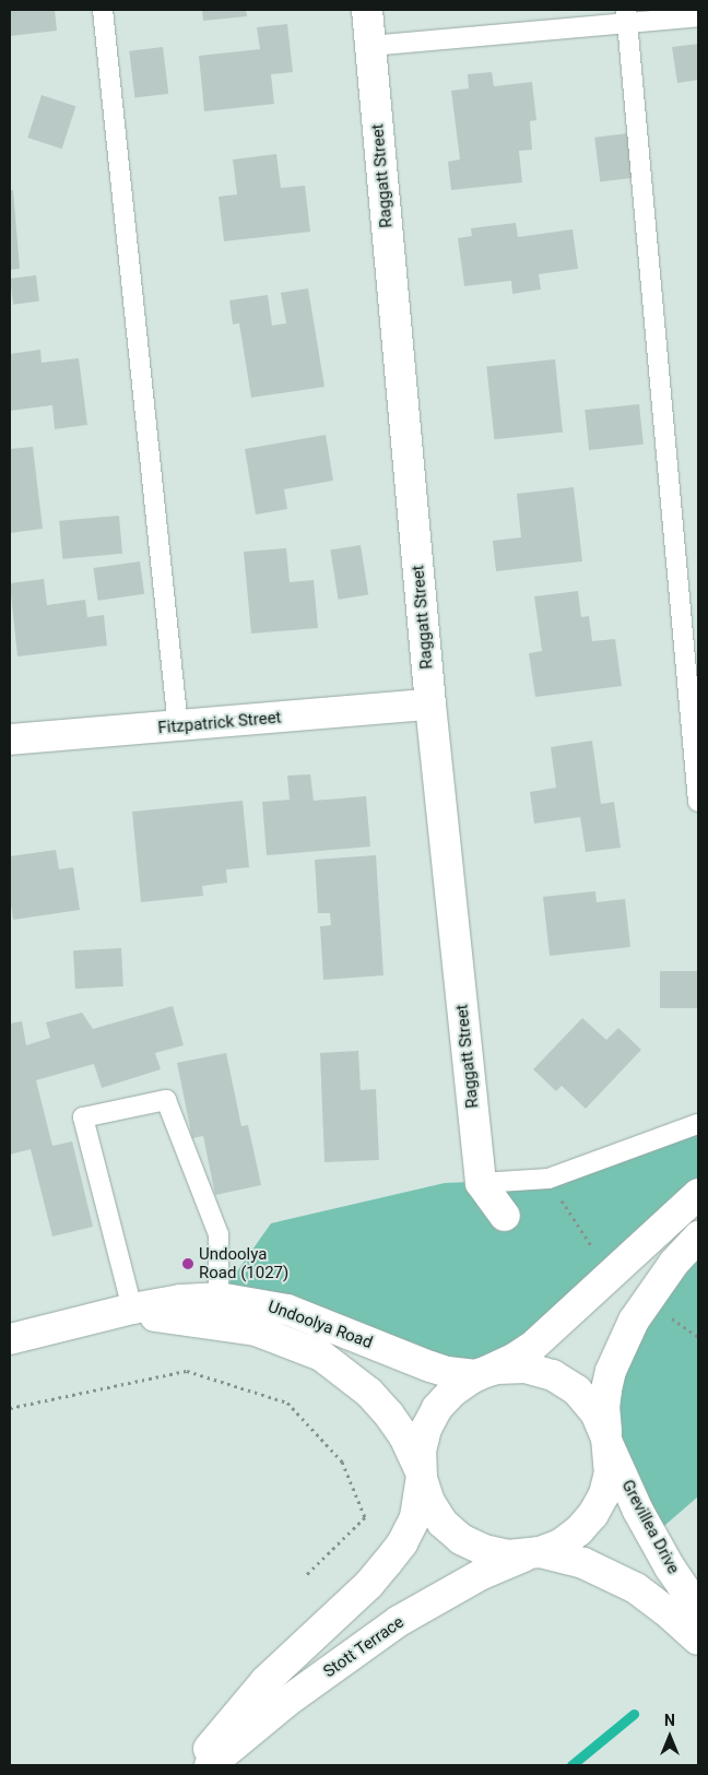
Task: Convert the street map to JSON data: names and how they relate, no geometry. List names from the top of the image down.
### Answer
{
  "streets": {
    "main road": [
      "Raggatt Street",
      "Fitzpatrick Street",
      "Undoolya Road",
      "Grevillea Drive",
      "Stott Terrace"
    ]
  },
  "crossings": [
    ["Raggatt Street", "Fitzpatrick Street"],
    ["Undoolya Road", "Grevillea Drive"],
    ["Undoolya Road", "Stott Terrace"],
    ["Grevillea Drive", "Stott Terrace"]
  ],
  "places": ["Undoolya Road (1027)"],
  "north": "top"
}
